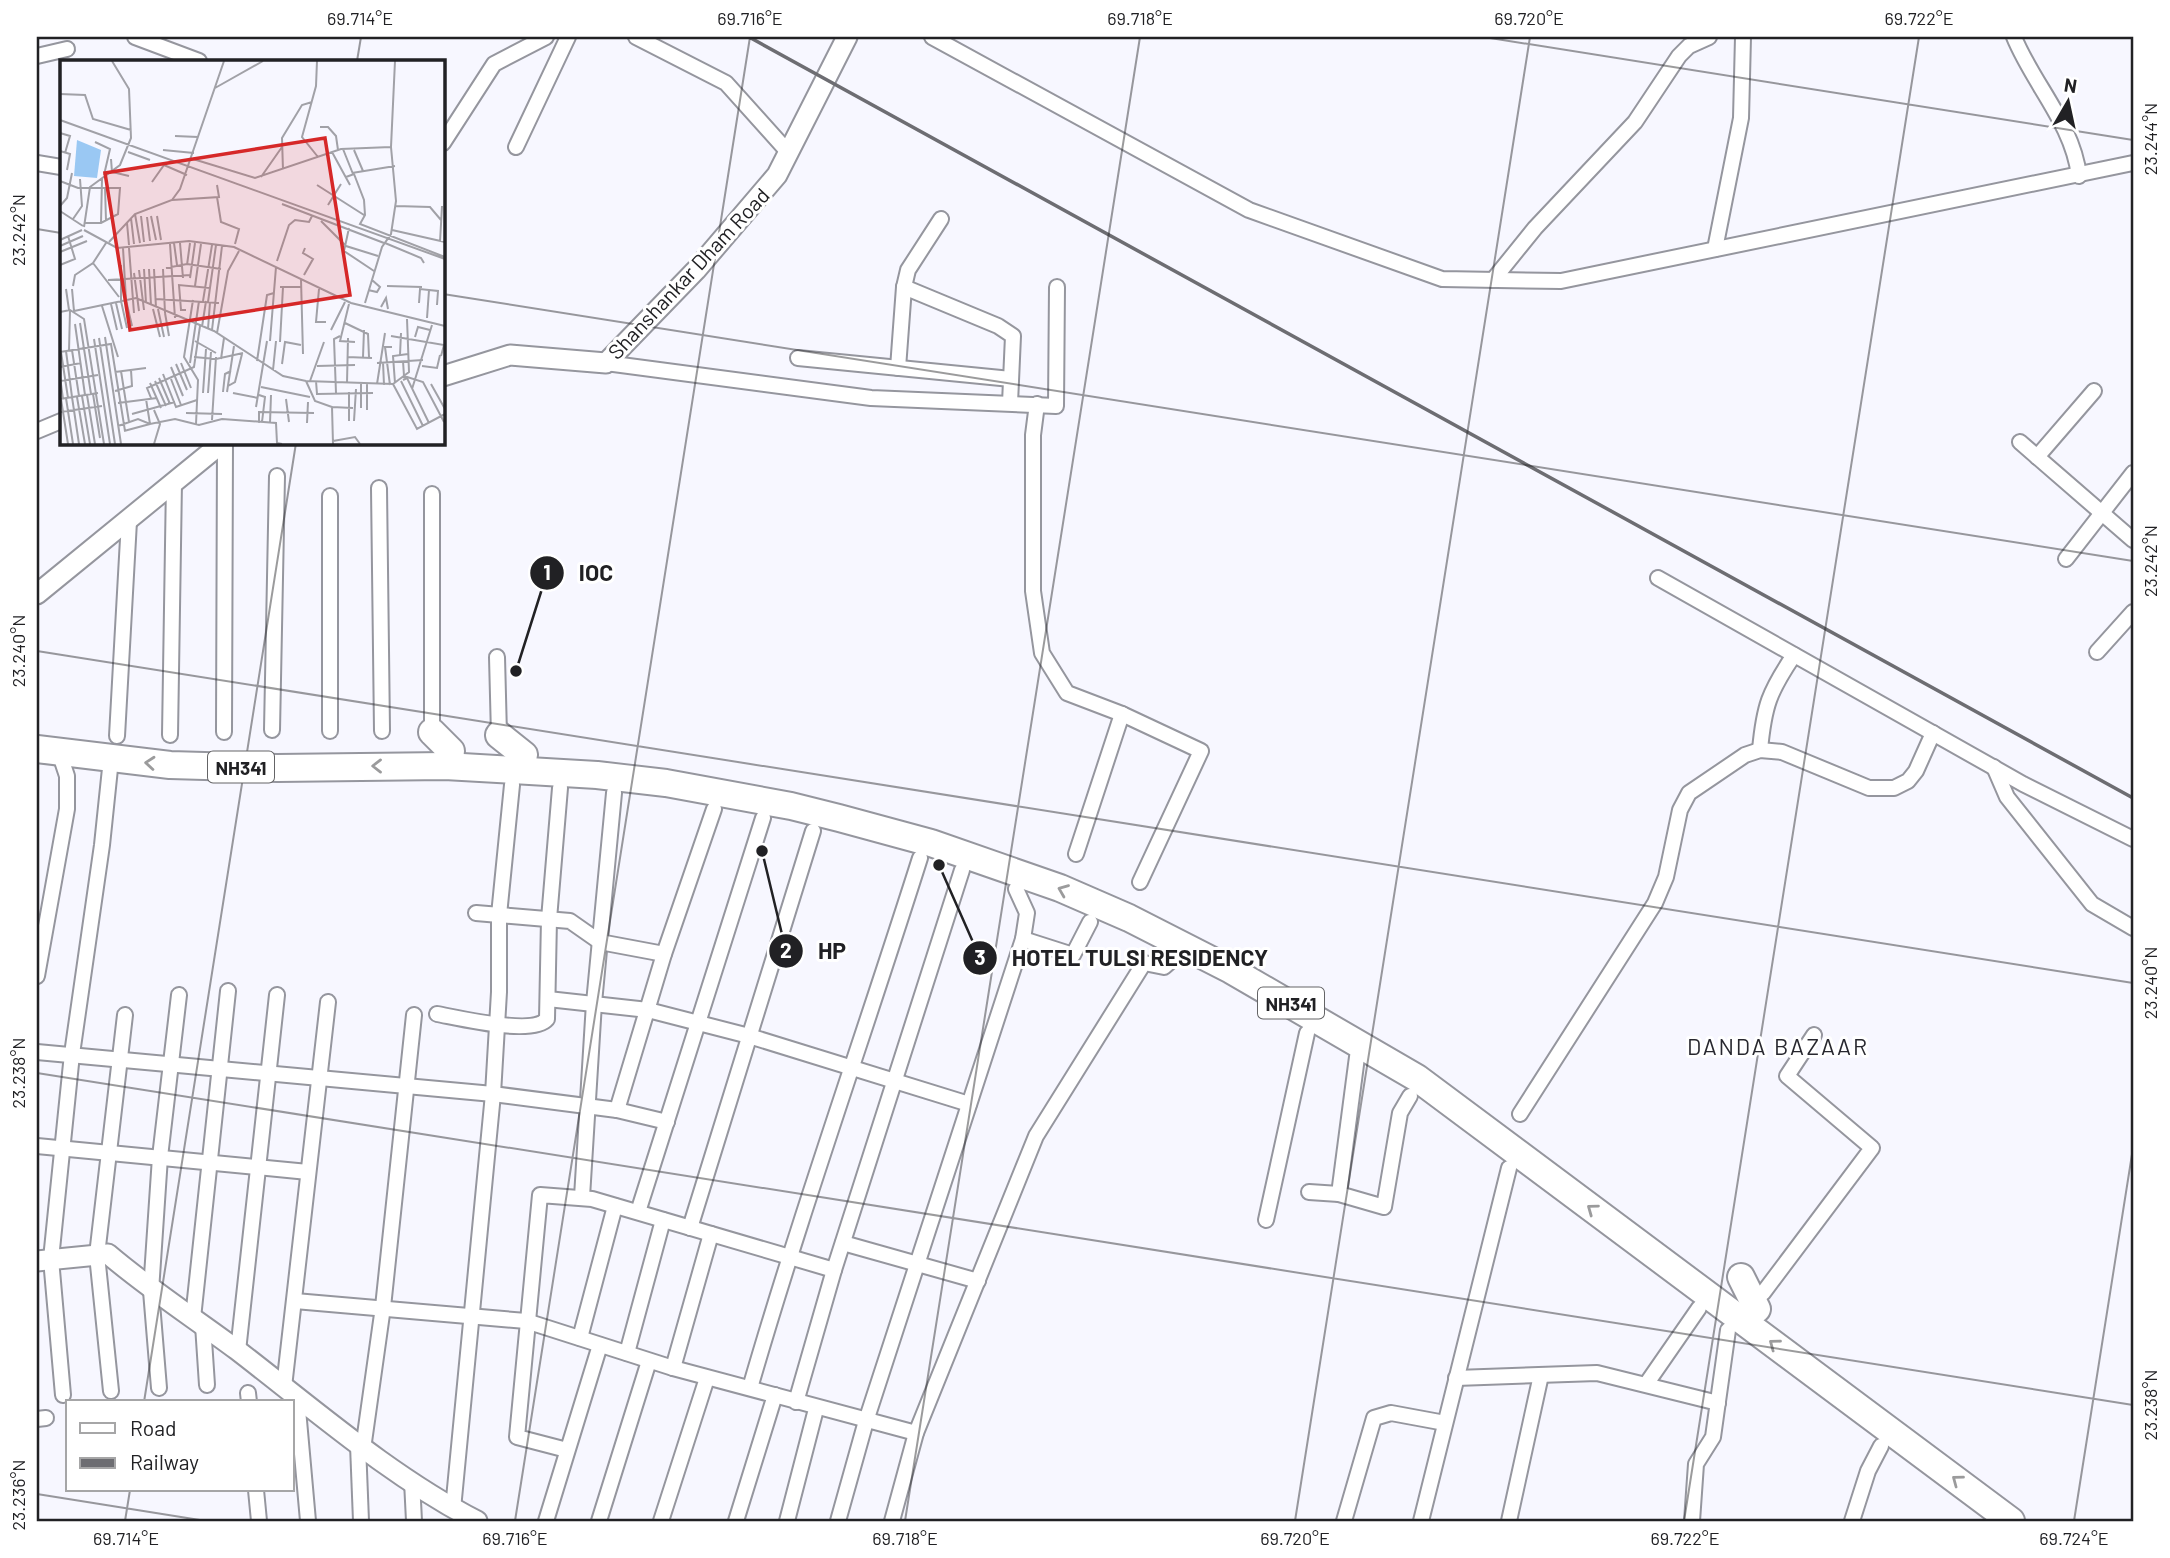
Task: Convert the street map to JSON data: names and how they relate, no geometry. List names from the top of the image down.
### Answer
{
  "streets": {
    "highway": ["NH341"],
    "street": ["Shanshankar Dham Road"]
  },
  "districts": ["DANDA BAZAAR"],
  "places": ["IOC", "HP", "HOTEL TULSI RESIDENCY"],
  "legend": ["Road", "Railway"],
  "north": "top",
  "coordinates": [
    "69.714°E",
    "69.716°E",
    "69.718°E",
    "69.720°E",
    "69.722°E",
    "23.244°N",
    "23.242°N",
    "23.240°N",
    "23.238°N",
    "23.236°N",
    "69.724°E"
  ]
}
